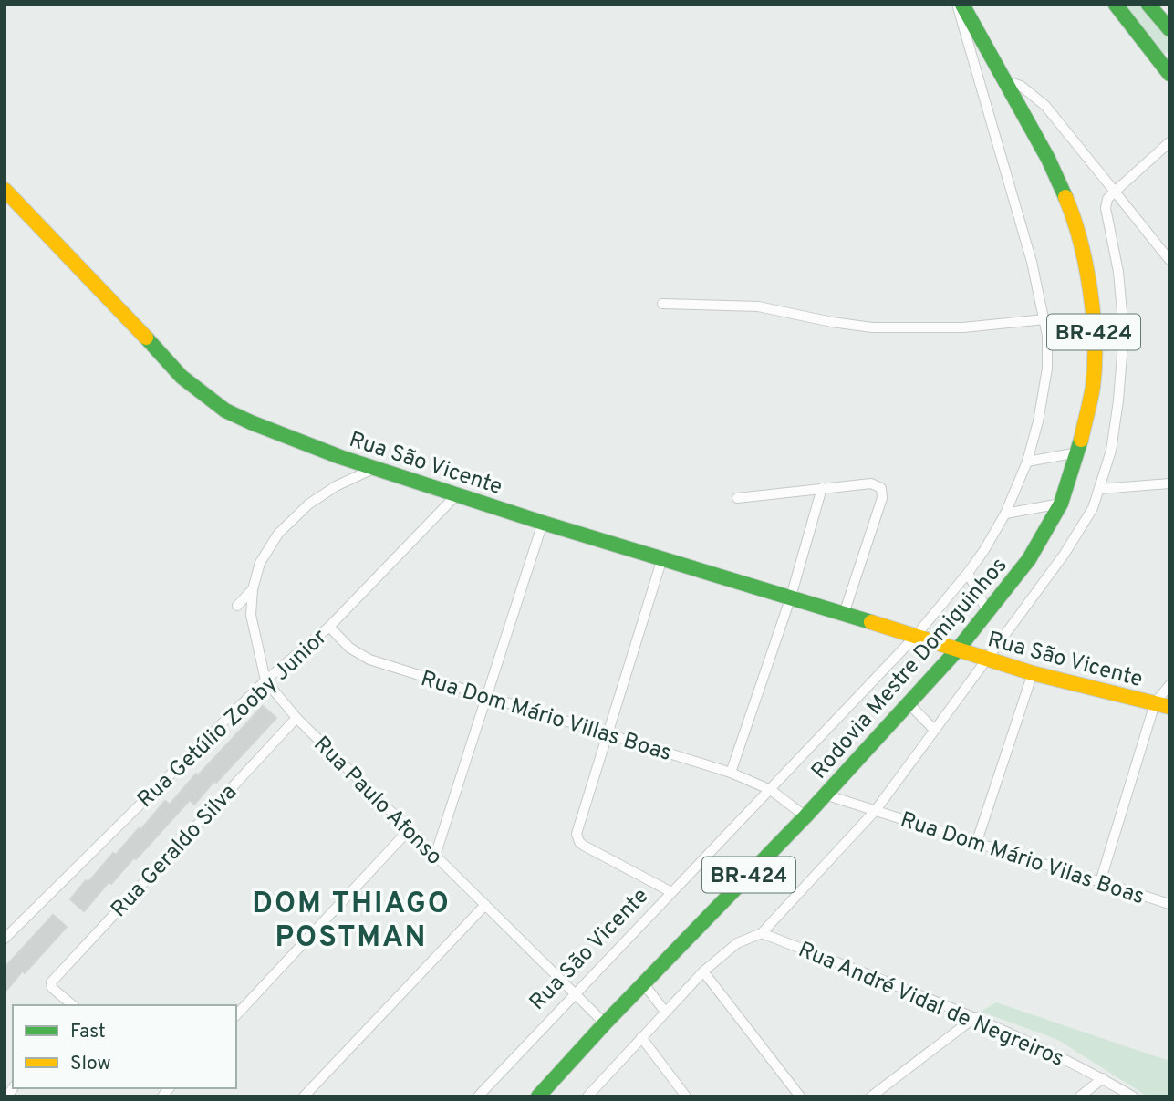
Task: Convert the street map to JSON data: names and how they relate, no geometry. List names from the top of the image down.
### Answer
{
  "streets": {
    "main road": ["BR-424", "Rua São Vicente", "Rodovia Mestre Domiguinhos"],
    "street": [
      "Rua Dom Mário Villas Boas",
      "Rua Getúlio Zooby Junior",
      "Rua Paulo Afonso",
      "Rua Geraldo Silva",
      "Rua Dom Mário Vilas Boas",
      "Rua André Vidal de Negreiros"
    ]
  },
  "crossings": [
    ["Rua São Vicente", "Rodovia Mestre Domiguinhos"],
    ["Rua São Vicente", "Rua Dom Mário Villas Boas"],
    ["Rua São Vicente", "Rua Getúlio Zooby Junior"],
    ["Rua São Vicente", "Rua Paulo Afonso"],
    ["Rodovia Mestre Domiguinhos", "Rua Dom Mário Villas Boas"],
    ["Rodovia Mestre Domiguinhos", "Rua Paulo Afonso"],
    ["Rodovia Mestre Domiguinhos", "Rua Dom Mário Vilas Boas"],
    ["Rua Dom Mário Villas Boas", "Rua Getúlio Zooby Junior"],
    ["Rua Getúlio Zooby Junior", "Rua Paulo Afonso"],
    ["Rua Paulo Afonso", "Rua Geraldo Silva"]
  ],
  "districts": ["DOM THIAGO POSTMAN"],
  "legend": ["Fast", "Slow"]
}
